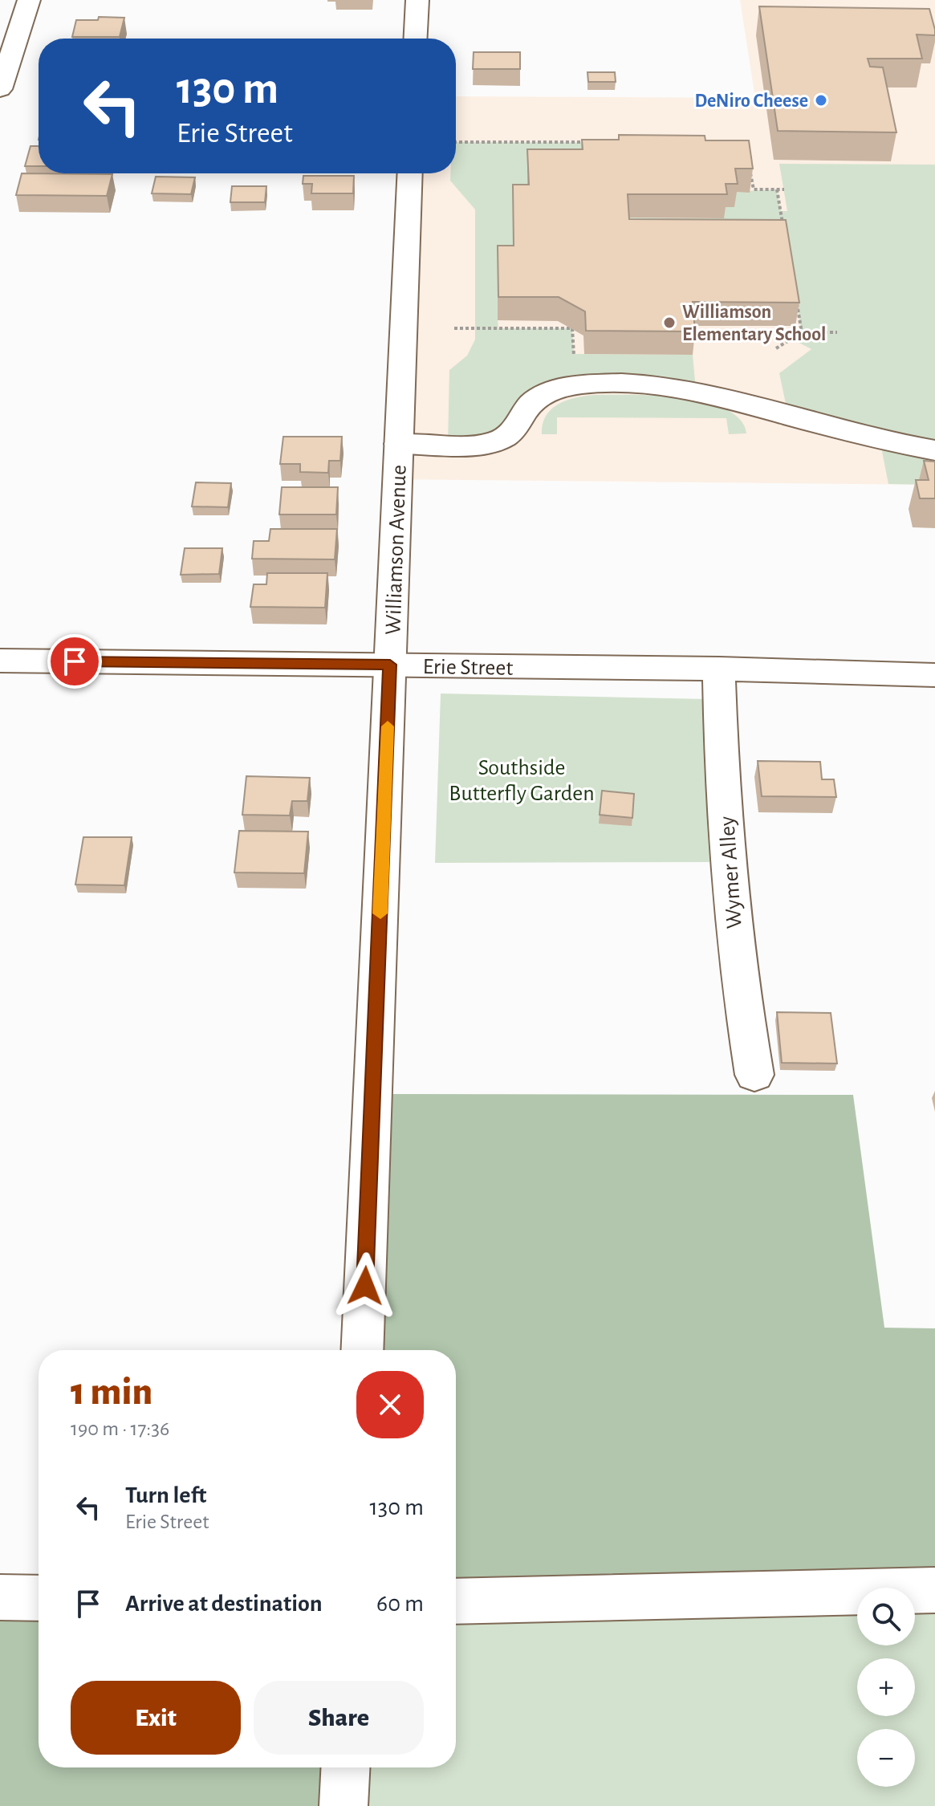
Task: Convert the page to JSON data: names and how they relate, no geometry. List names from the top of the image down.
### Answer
{
  "streets": {
    "main road": ["Williamson Avenue", "Erie Street", "Wymer Alley"]
  },
  "crossings": [
    ["Williamson Avenue", "Erie Street"],
    ["Erie Street", "Wymer Alley"]
  ],
  "parks": ["Southside Butterfly Garden"],
  "places": ["DeNiro Cheese", "Williamson Elementary School"],
  "page": {
    "turn": ["130 m", "Erie Street"],
    "heading": ["1 min", "190 m · 17:36"],
    "list": [
      {
        "name": "Turn left",
        "note": "Erie Street",
        "value": "130 m"
      },
      {
        "name": "Arrive at destination",
        "value": "60 m"
      }
    ],
    "map_buttons": ["+", "−"],
    "buttons": ["Exit", "Share"]
  }
}
